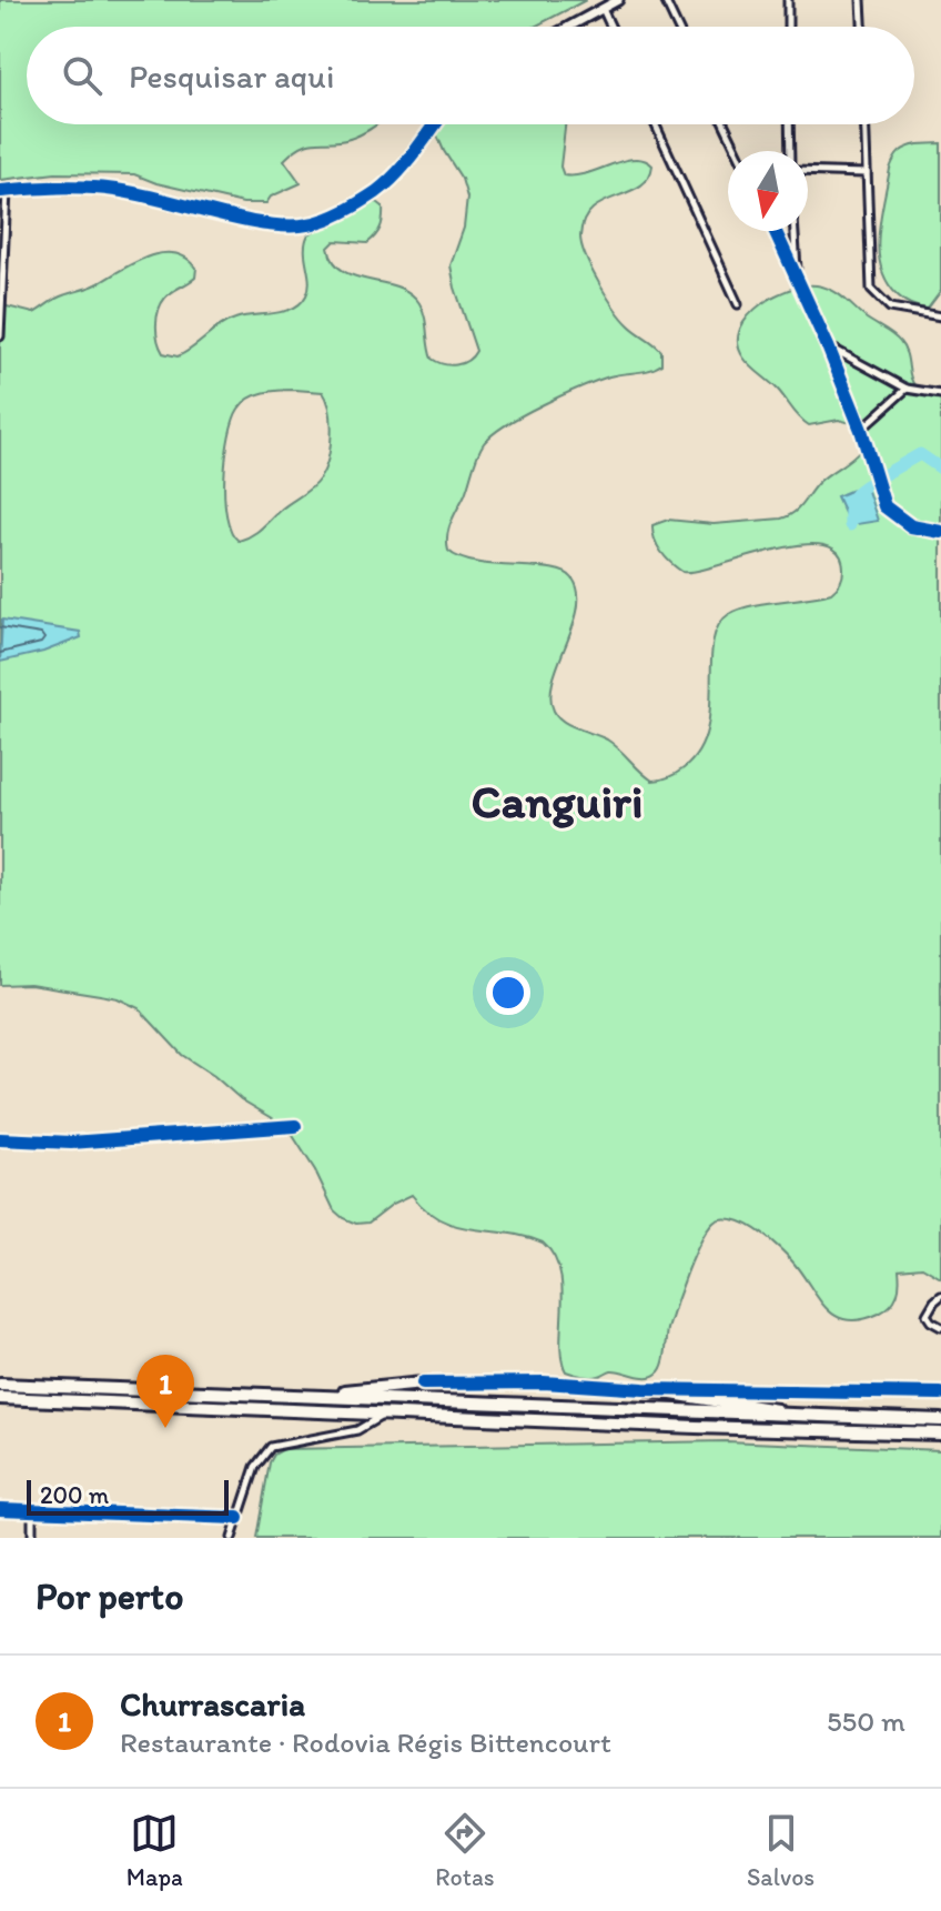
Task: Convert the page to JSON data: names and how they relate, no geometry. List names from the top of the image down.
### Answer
{
  "districts": ["Canguiri"],
  "scale_bar": "200 m",
  "north": "bottom",
  "page": {
    "search": "Pesquisar aqui",
    "pins": "1",
    "scale": "200 m",
    "heading": "Por perto",
    "list": [
      {
        "mark": "1",
        "name": "Churrascaria",
        "note": "Restaurante · Rodovia Régis Bittencourt",
        "value": "550 m"
      }
    ],
    "nav": ["Mapa", "Rotas", "Salvos"]
  }
}
